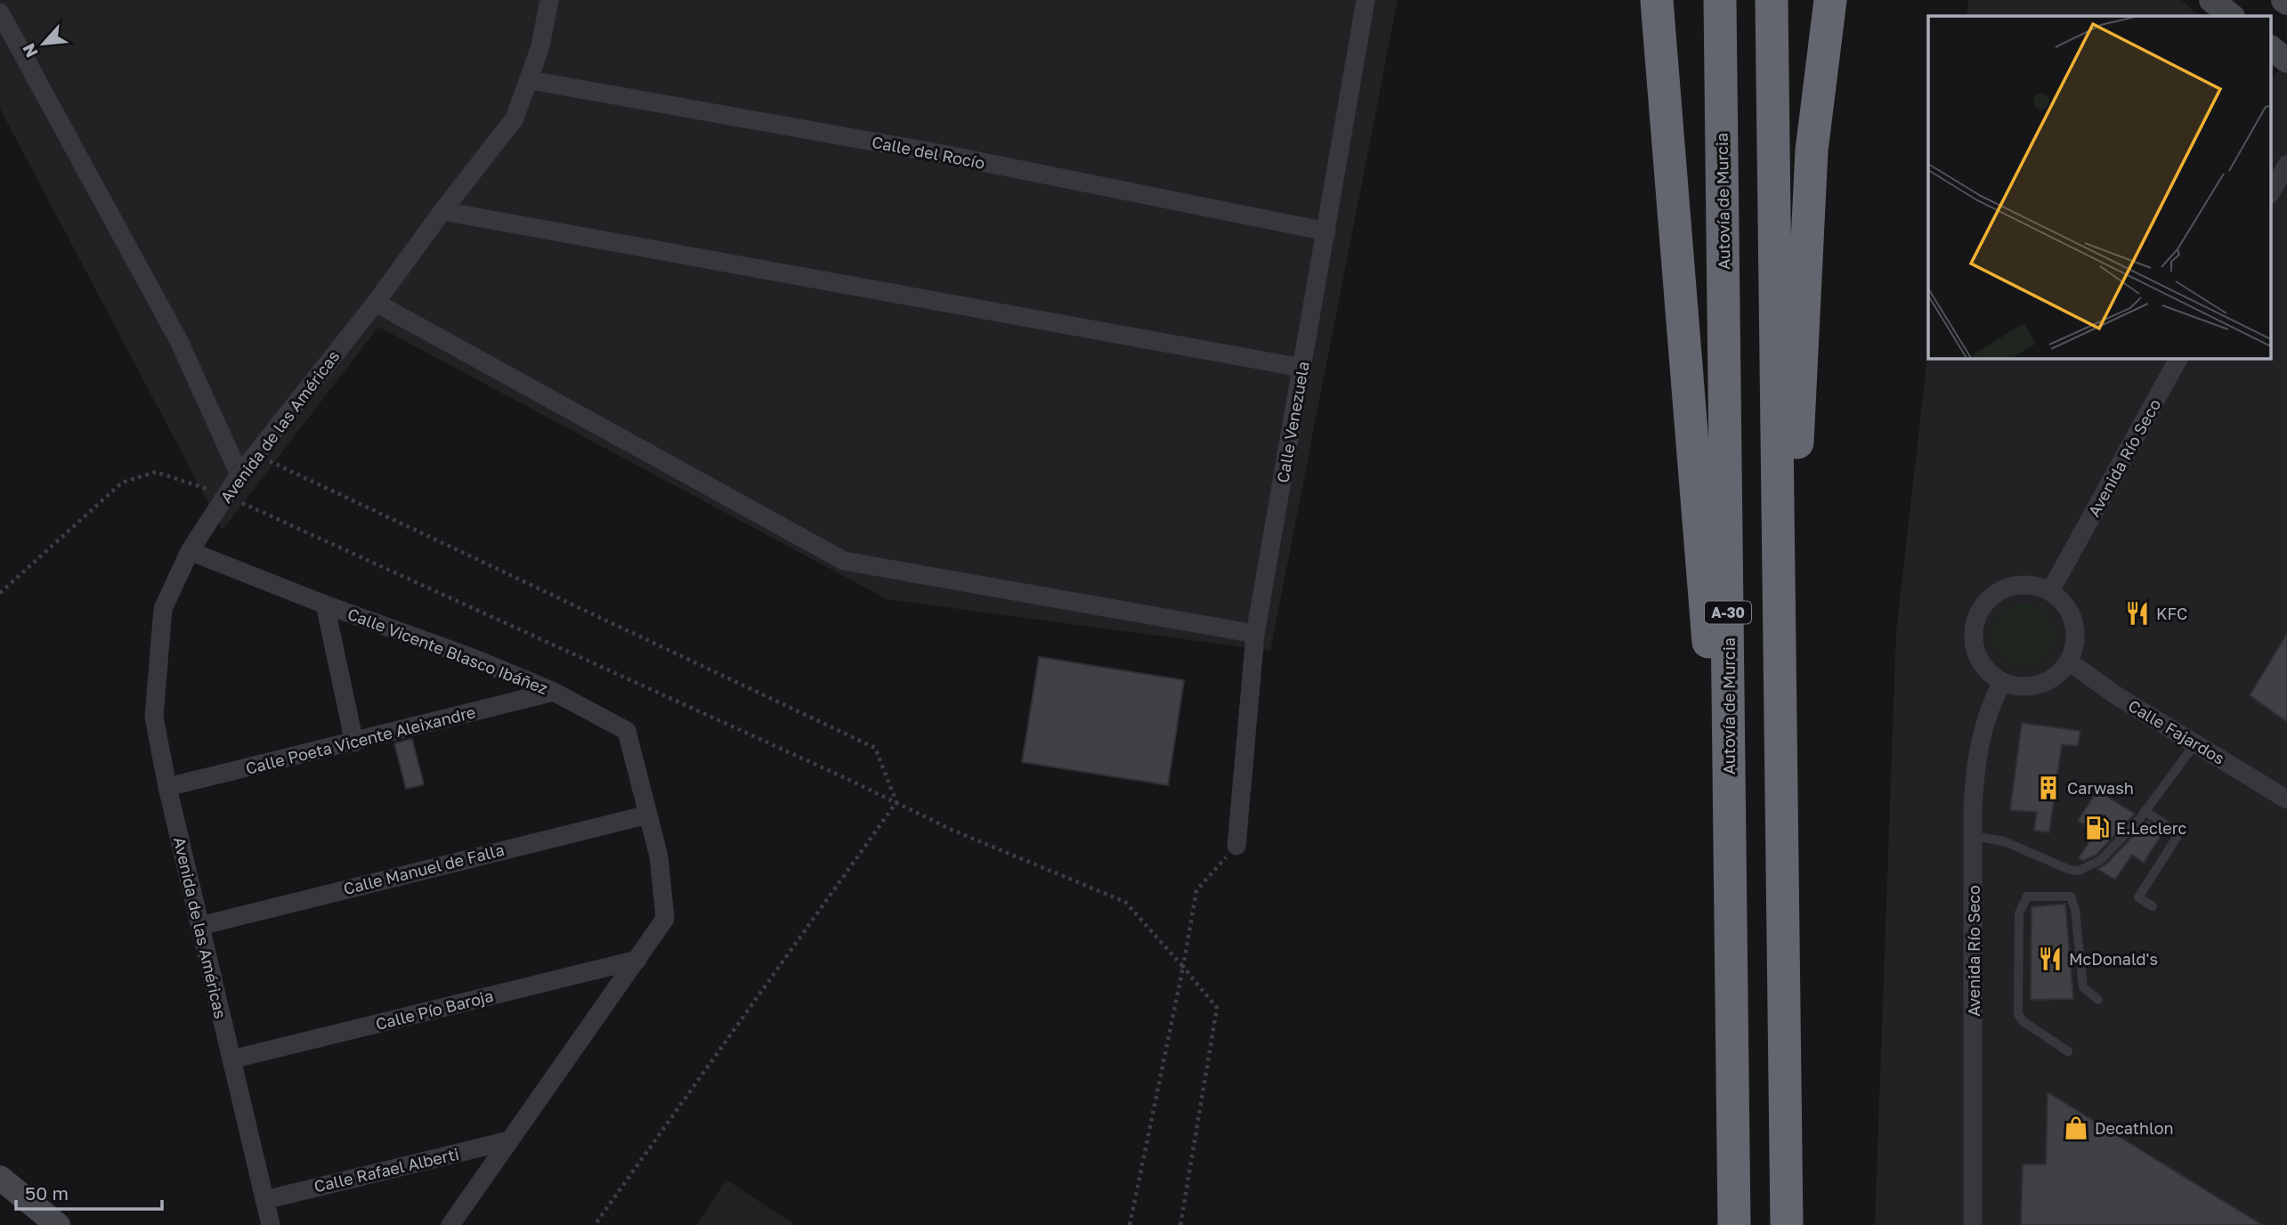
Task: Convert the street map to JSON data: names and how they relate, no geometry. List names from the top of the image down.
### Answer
{
  "streets": {
    "highway": ["Autovía de Murcia", "A-30"],
    "street": [
      "Calle del Rocío",
      "Calle Venezuela",
      "Avenida de las Américas",
      "Avenida Río Seco",
      "Calle Vicente Blasco Ibáñez",
      "Calle Fajardos",
      "Calle Poeta Vicente Aleixandre",
      "Calle Manuel de Falla",
      "Calle Pío Baroja",
      "Calle Rafael Alberti"
    ]
  },
  "crossings": [
    ["Calle del Rocío", "Calle Venezuela"],
    ["Calle del Rocío", "Avenida de las Américas"],
    ["Avenida de las Américas", "Calle Vicente Blasco Ibáñez"],
    ["Avenida de las Américas", "Calle Poeta Vicente Aleixandre"],
    ["Avenida de las Américas", "Calle Manuel de Falla"],
    ["Avenida de las Américas", "Calle Pío Baroja"],
    ["Avenida de las Américas", "Calle Rafael Alberti"],
    ["Avenida Río Seco", "Calle Fajardos"],
    ["Calle Vicente Blasco Ibáñez", "Calle Poeta Vicente Aleixandre"],
    ["Calle Vicente Blasco Ibáñez", "Calle Manuel de Falla"],
    ["Calle Vicente Blasco Ibáñez", "Calle Pío Baroja"],
    ["Calle Vicente Blasco Ibáñez", "Calle Rafael Alberti"]
  ],
  "places": {
    "restaurant": ["KFC", "McDonald's"],
    "building": ["Carwash"],
    "fuel station": ["E.Leclerc"],
    "shop": ["Decathlon"]
  },
  "scale_bar": "50 m",
  "north": "bottom left"
}
